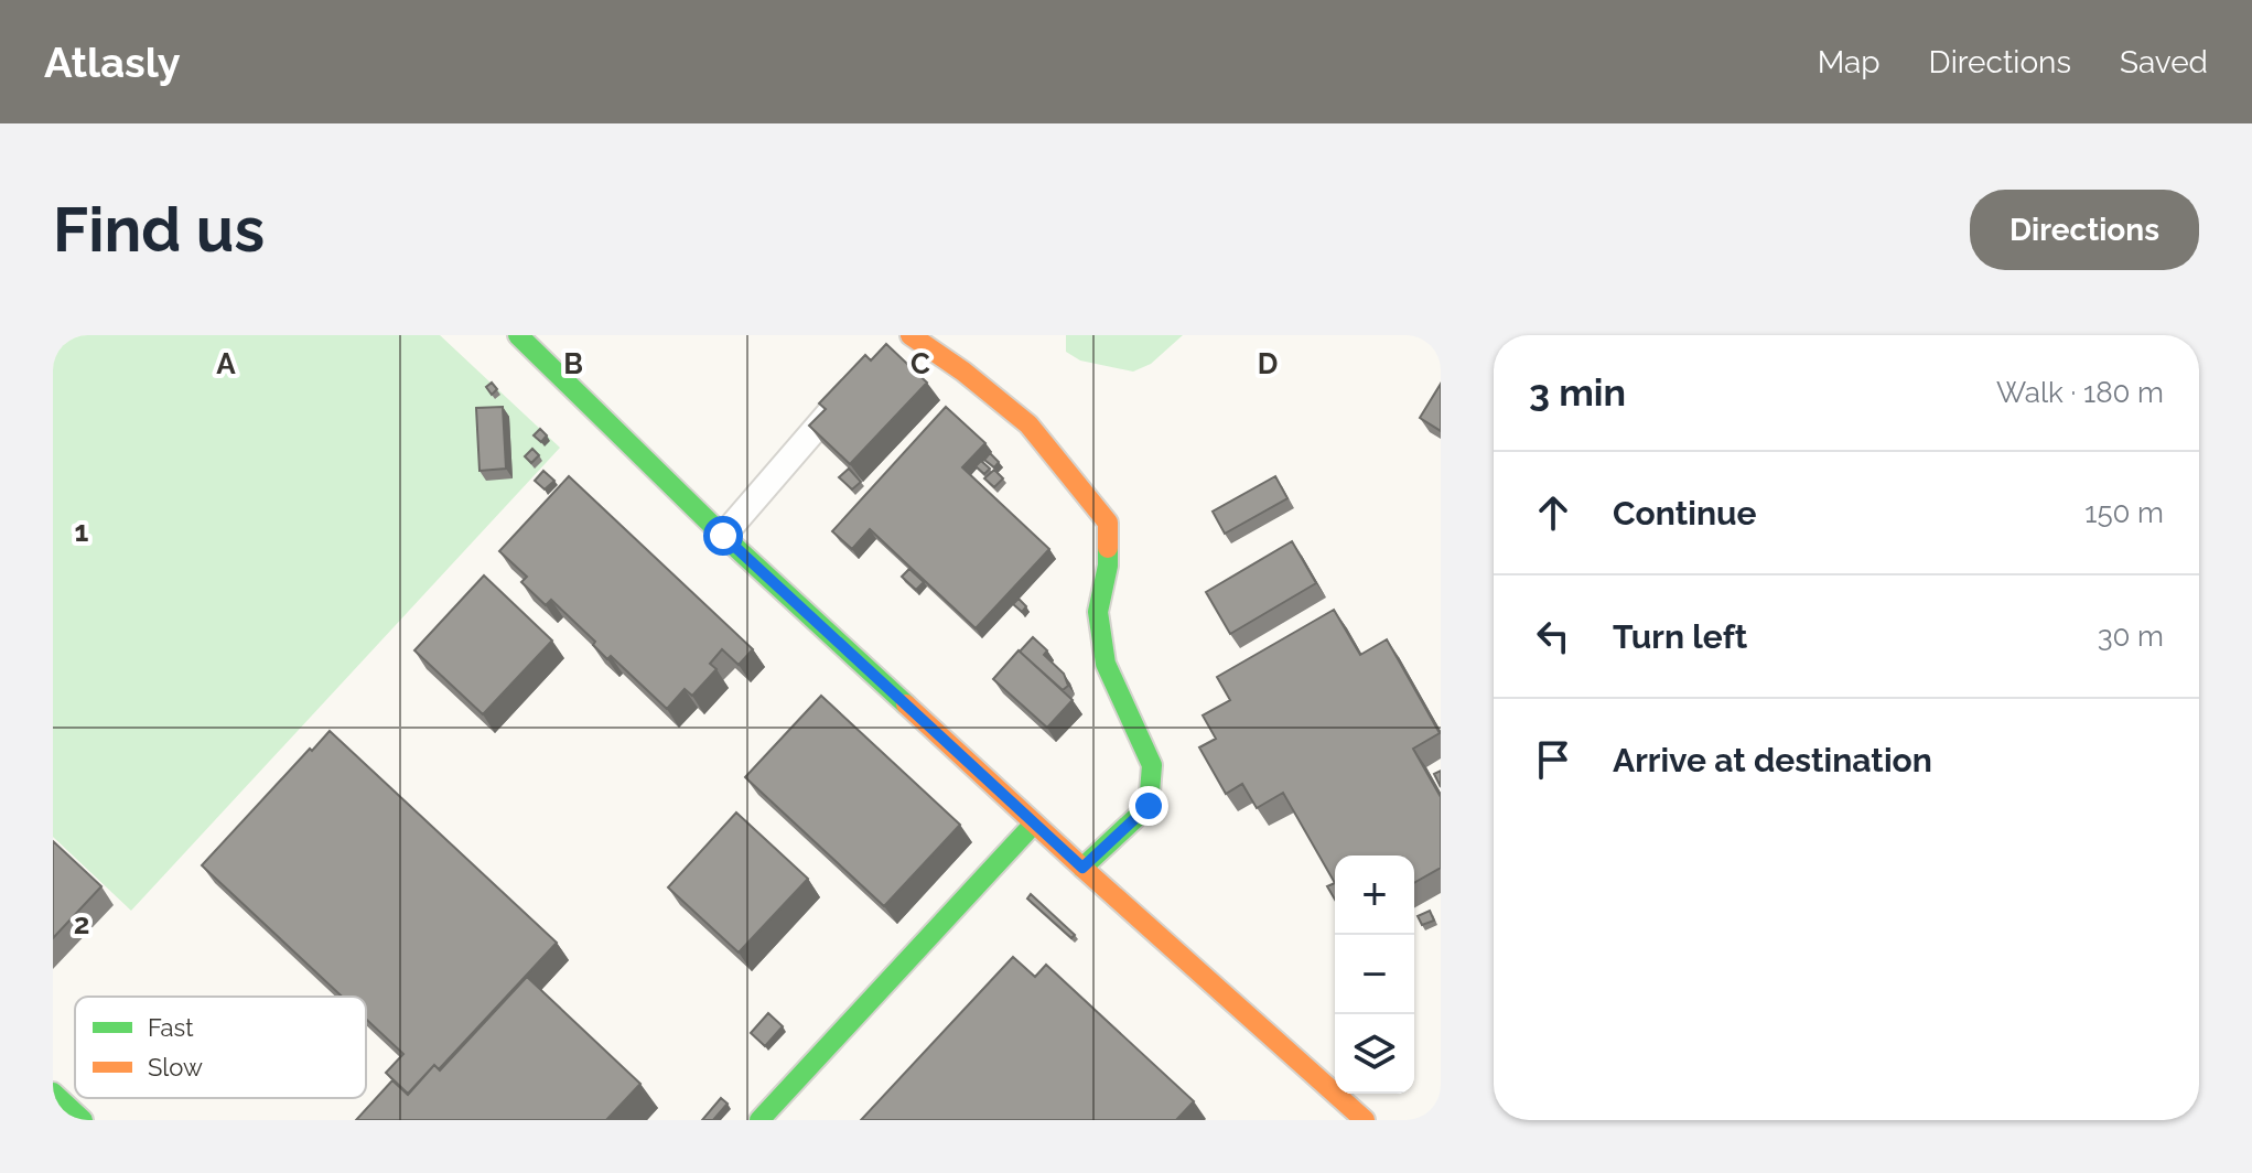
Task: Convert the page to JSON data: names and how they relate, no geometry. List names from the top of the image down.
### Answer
{
  "legend": ["Fast", "Slow"],
  "page": {
    "header": "Atlasly",
    "nav": ["Map", "Directions", "Saved"],
    "buttons": "Directions",
    "title": "Find us",
    "heading": ["3 min", "Walk · 180 m"],
    "list": [
      ["Continue", "150 m"],
      ["Turn left", "30 m"],
      "Arrive at destination"
    ],
    "map_buttons": ["+", "−"]
  },
  "grid": {
    "columns": [
      "A",
      "B",
      "C",
      "D"
    ],
    "rows": ["1", "2"]
  }
}
